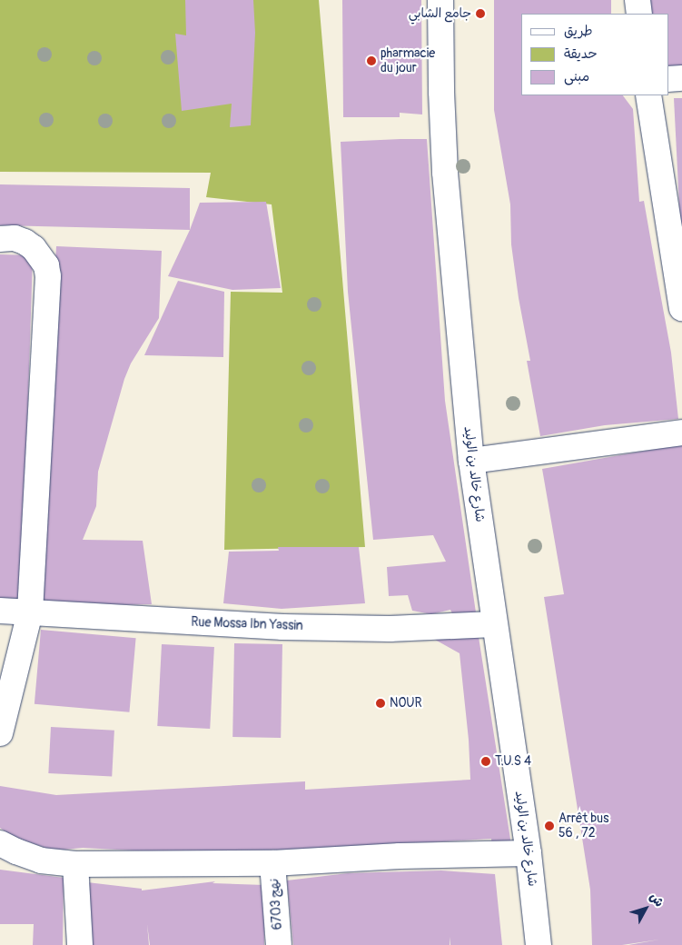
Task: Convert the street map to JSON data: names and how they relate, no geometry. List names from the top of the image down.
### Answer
{
  "streets": {
    "street": ["شارع خالد بن الوليد", "Rue Mossa Ibn Yassin", "نهج 6703"]
  },
  "crossings": [
    ["شارع خالد بن الوليد", "Rue Mossa Ibn Yassin"]
  ],
  "places": [
    "جامع الشابي",
    "pharmacie du jour",
    "NOUR",
    "T.U.S 4",
    "Arrêt bus 56 , 72"
  ],
  "legend": ["طريق", "حديقة", "مبنى"],
  "north": "top right"
}
